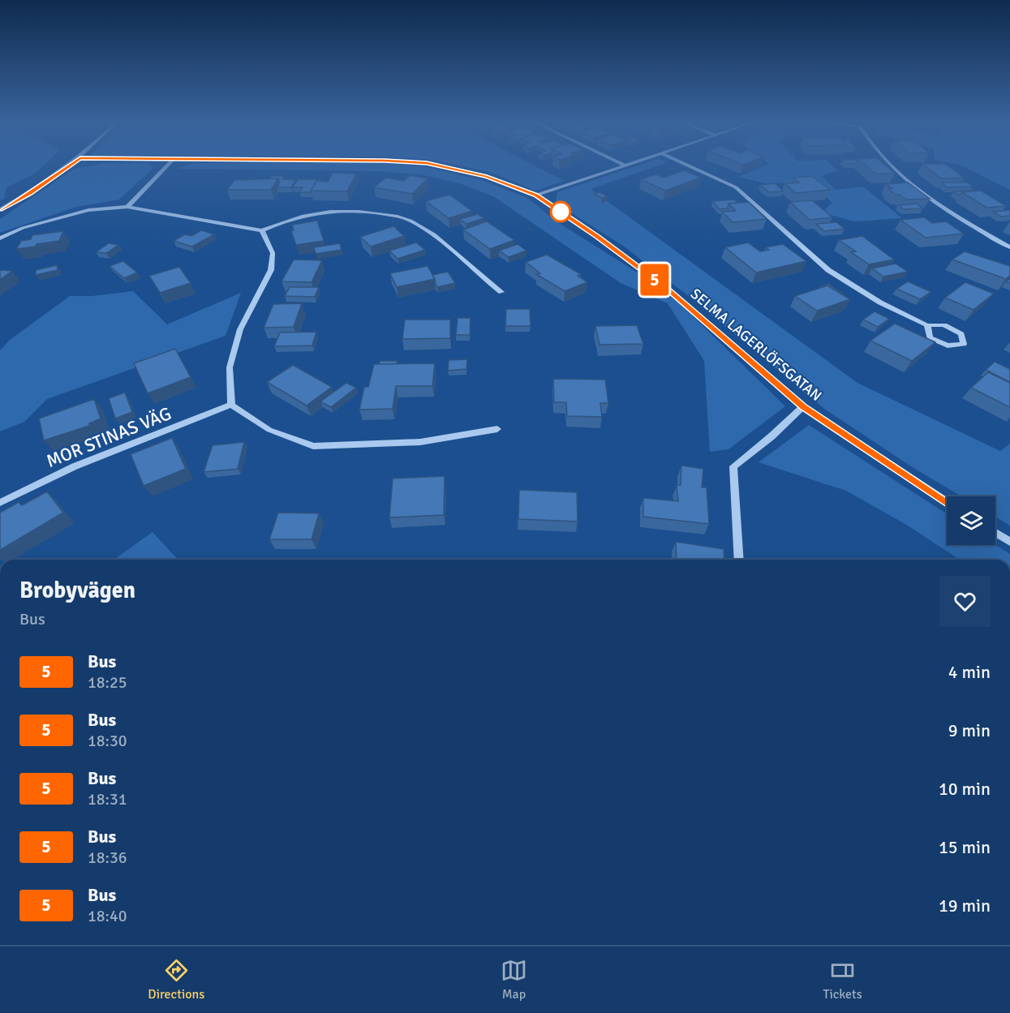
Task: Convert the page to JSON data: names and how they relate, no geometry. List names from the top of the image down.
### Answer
{
  "streets": {
    "street": ["SELMA LAGERLÖFSGATAN", "MOR STINAS VÄG"]
  },
  "lines": ["bus line 5"],
  "page": {
    "on_map": "5",
    "heading": ["Brobyvägen", "Bus"],
    "list": [
      {
        "mark": "5",
        "name": "Bus",
        "note": "18:25",
        "value": "4 min"
      },
      {
        "mark": "5",
        "name": "Bus",
        "note": "18:30",
        "value": "9 min"
      },
      {
        "mark": "5",
        "name": "Bus",
        "note": "18:31",
        "value": "10 min"
      },
      {
        "mark": "5",
        "name": "Bus",
        "note": "18:36",
        "value": "15 min"
      },
      {
        "mark": "5",
        "name": "Bus",
        "note": "18:40",
        "value": "19 min"
      }
    ],
    "tabs": ["Directions", "Map", "Tickets"]
  }
}
